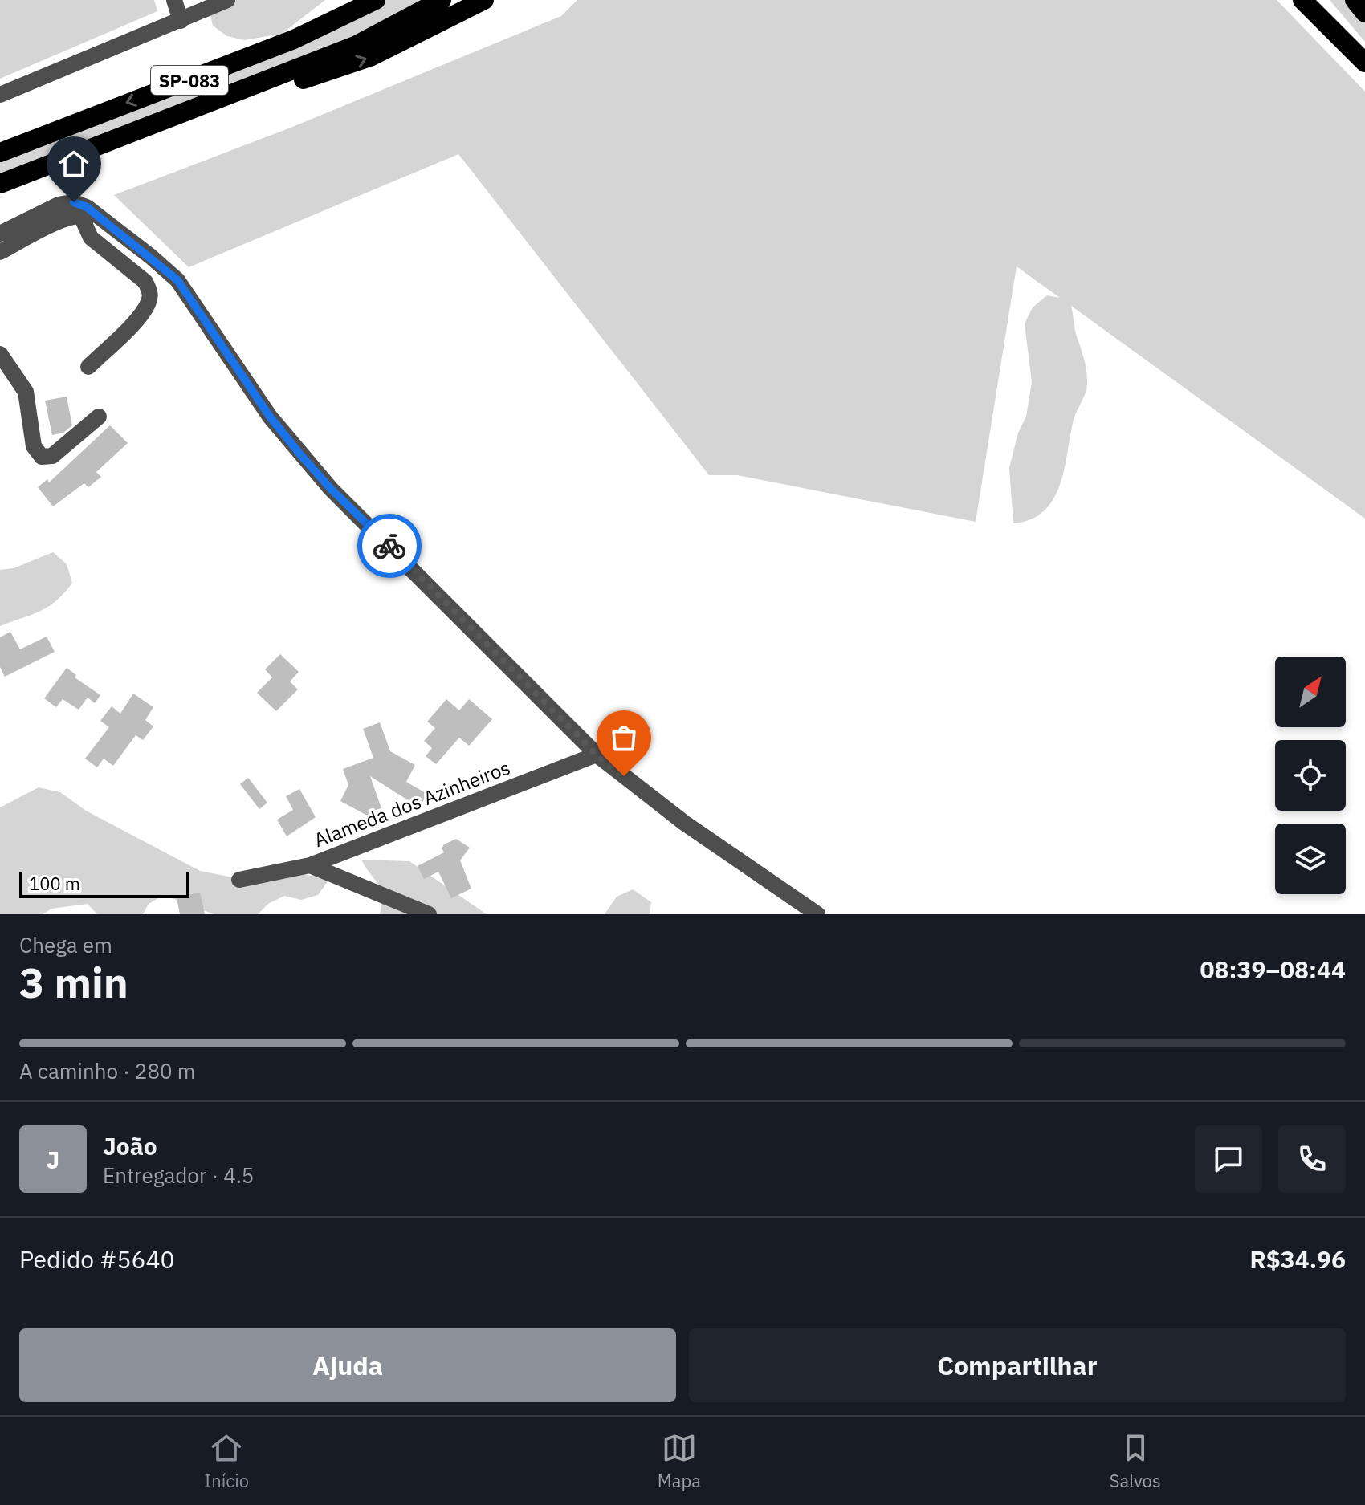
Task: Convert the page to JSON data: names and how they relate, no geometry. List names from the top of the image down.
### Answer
{
  "streets": {
    "highway": ["SP-083"],
    "street": ["Alameda dos Azinheiros"]
  },
  "scale_bar": "100 m",
  "north": "top right",
  "page": {
    "scale": "100 m",
    "heading": ["3 min", "Chega em", "08:39–08:44"],
    "panel": [
      "João",
      "Entregador · 4.5",
      "Pedido #5640",
      "R$34.96"
    ],
    "bar": "A caminho · 280 m",
    "round": "J",
    "buttons": ["Ajuda", "Compartilhar"],
    "tabs": ["Início", "Mapa", "Salvos"]
  }
}
